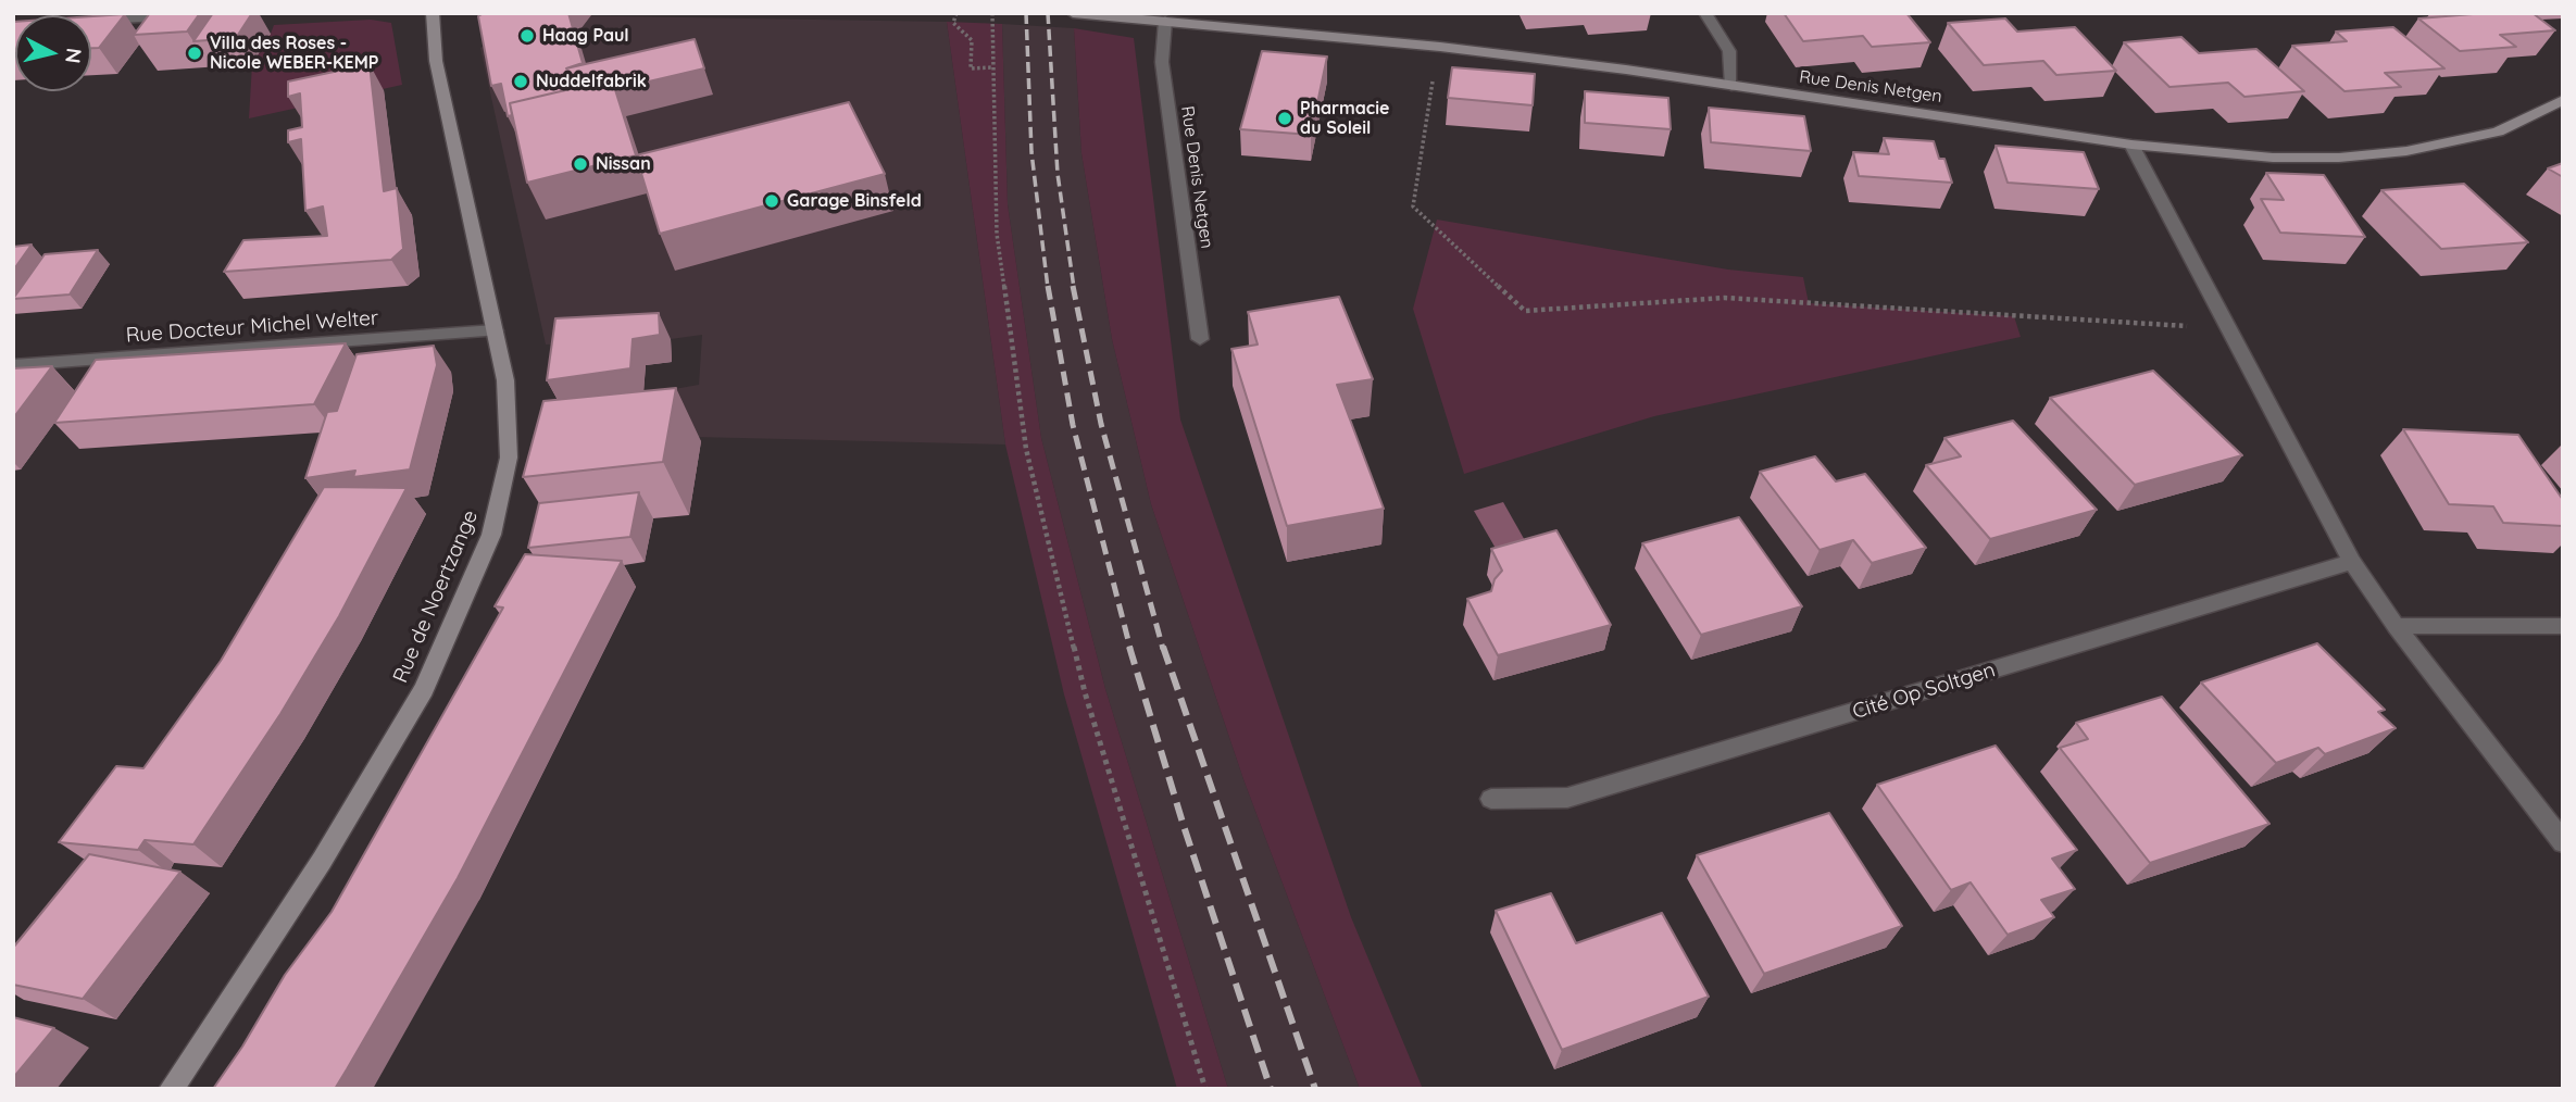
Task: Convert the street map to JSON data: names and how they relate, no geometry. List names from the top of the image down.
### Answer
{
  "streets": {
    "main road": ["Rue Denis Netgen", "Rue de Noertzange"],
    "street": ["Rue Docteur Michel Welter", "Cité Op Soltgen"]
  },
  "crossings": [
    ["Rue Docteur Michel Welter", "Rue de Noertzange"]
  ],
  "places": [
    "Haag Paul",
    "Villa des Roses - Nicole WEBER-KEMP",
    "Nuddelfabrik",
    "Pharmacie du Soleil",
    "Nissan",
    "Garage Binsfeld"
  ],
  "north": "right"
}
